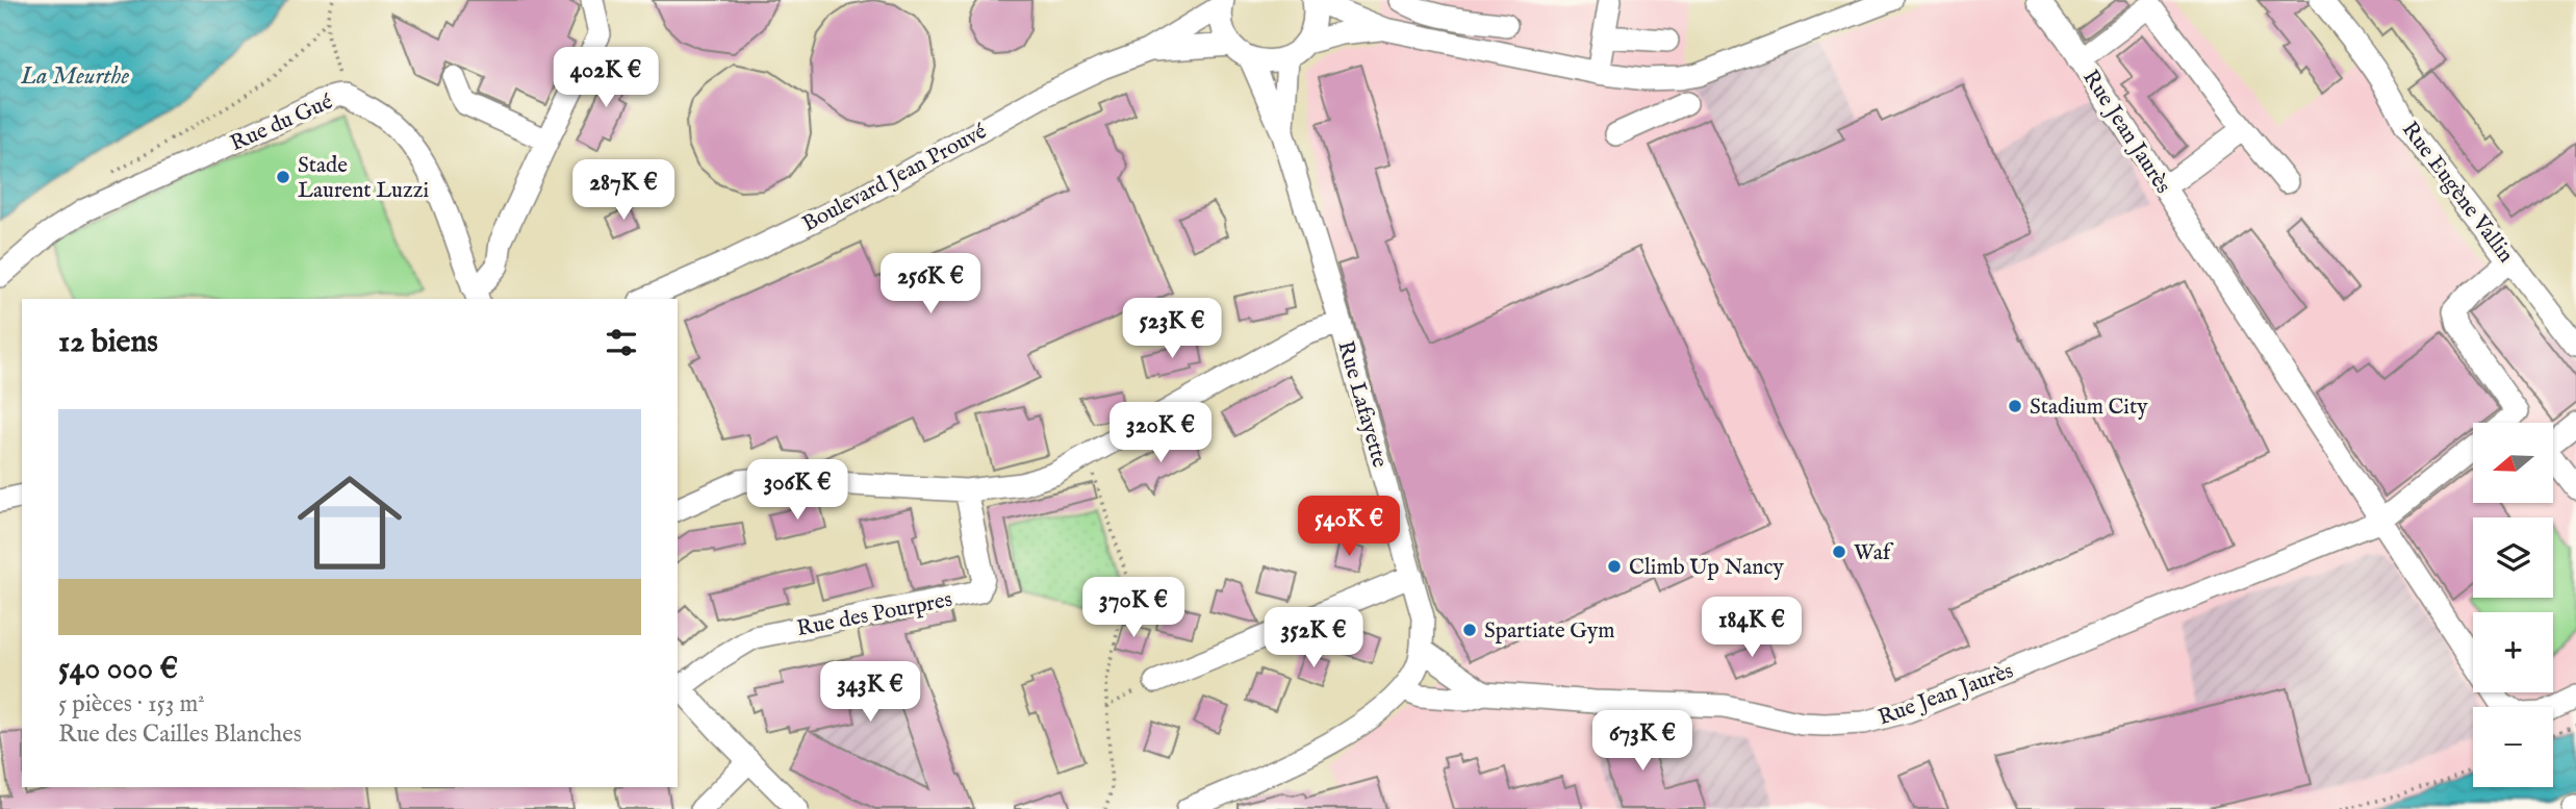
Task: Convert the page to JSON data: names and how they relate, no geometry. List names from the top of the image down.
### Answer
{
  "streets": {
    "street": [
      "Rue du Gué",
      "Rue Jean Jaurès",
      "Boulevard Jean Prouvé",
      "Rue Eugène Vallin",
      "Rue Lafayette",
      "Rue des Pourpres"
    ]
  },
  "crossings": [
    ["Rue Jean Jaurès", "Rue Lafayette"]
  ],
  "water": ["La Meurthe"],
  "places": [
    "Stade Laurent Luzzi",
    "Stadium City",
    "Waf",
    "Climb Up Nancy",
    "Spartiate Gym"
  ],
  "north": "left",
  "page": {
    "price": [
      "402K €",
      "287K €",
      "256K €",
      "523K €",
      "320K €",
      "306K €",
      "540K €",
      "370K €",
      "184K €",
      "352K €",
      "343K €",
      "673K €"
    ],
    "heading": "12 biens",
    "list": [
      {
        "name": "540 000 €",
        "note": "5 pièces · 153 m² · Rue des Cailles Blanches"
      }
    ],
    "map_buttons": ["+", "−"]
  }
}
